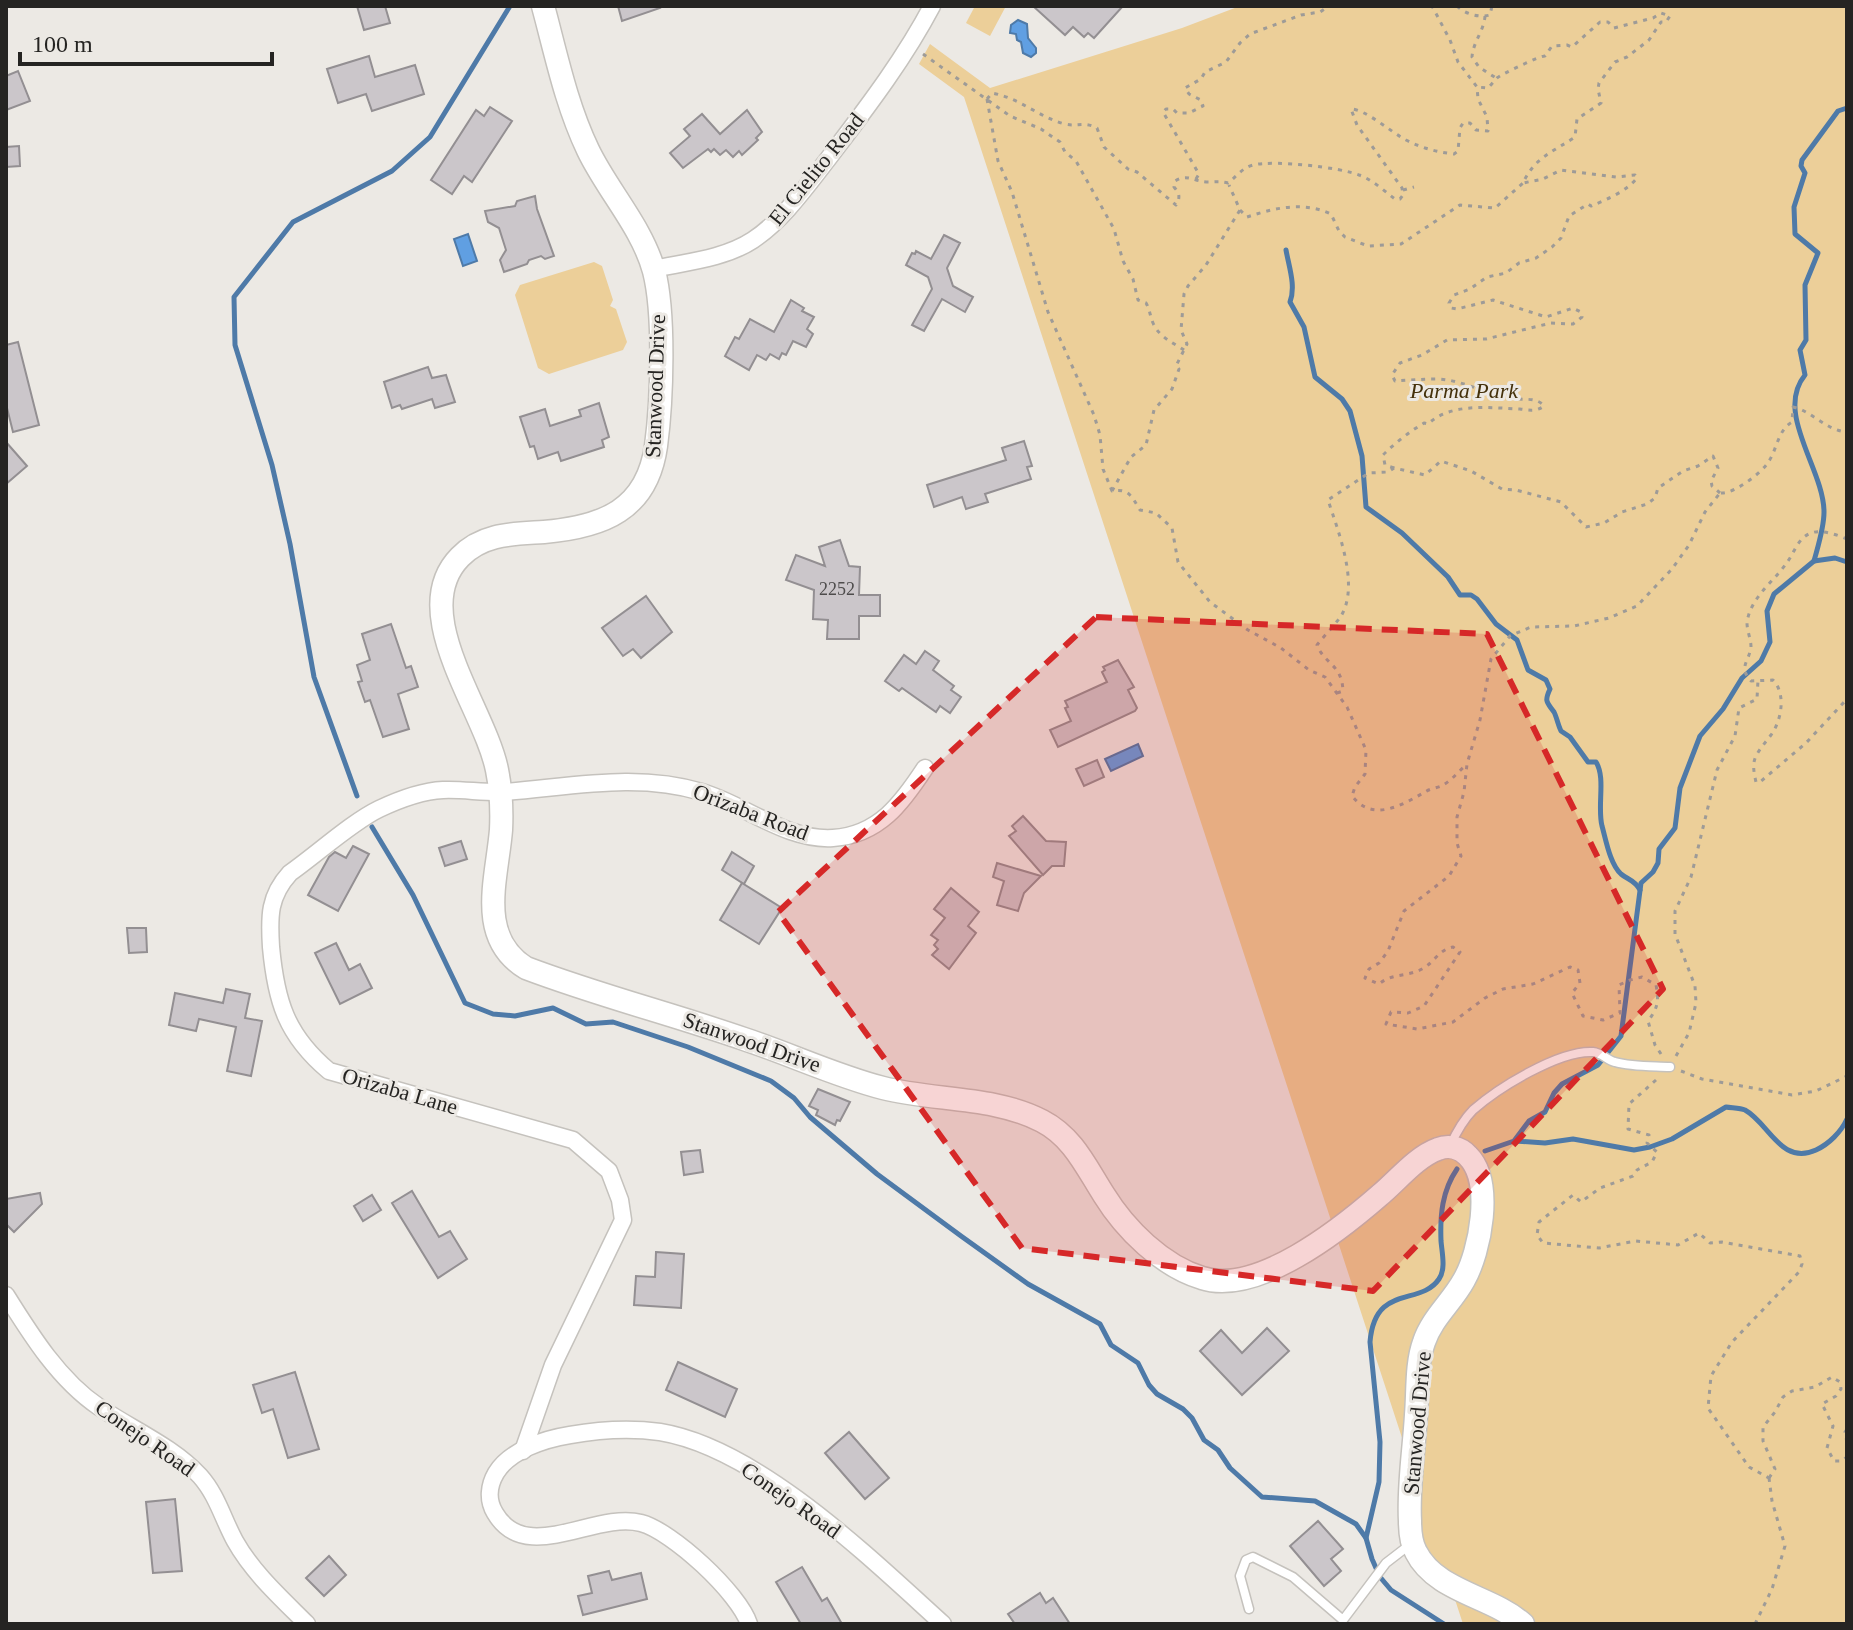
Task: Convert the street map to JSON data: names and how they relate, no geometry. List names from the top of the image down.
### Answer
{
  "streets": {
    "main road": ["Stanwood Drive"],
    "street": [
      "El Cielito Road",
      "Orizaba Road",
      "Orizaba Lane",
      "Conejo Road"
    ]
  },
  "crossings": [
    ["El Cielito Road", "Stanwood Drive"],
    ["Stanwood Drive", "Orizaba Road"],
    ["Stanwood Drive", "Orizaba Lane"],
    ["Orizaba Road", "Orizaba Lane"],
    ["Orizaba Lane", "Conejo Road"]
  ],
  "parks": ["Parma Park"],
  "house_numbers": ["2252"],
  "scale_bar": "100 m"
}
